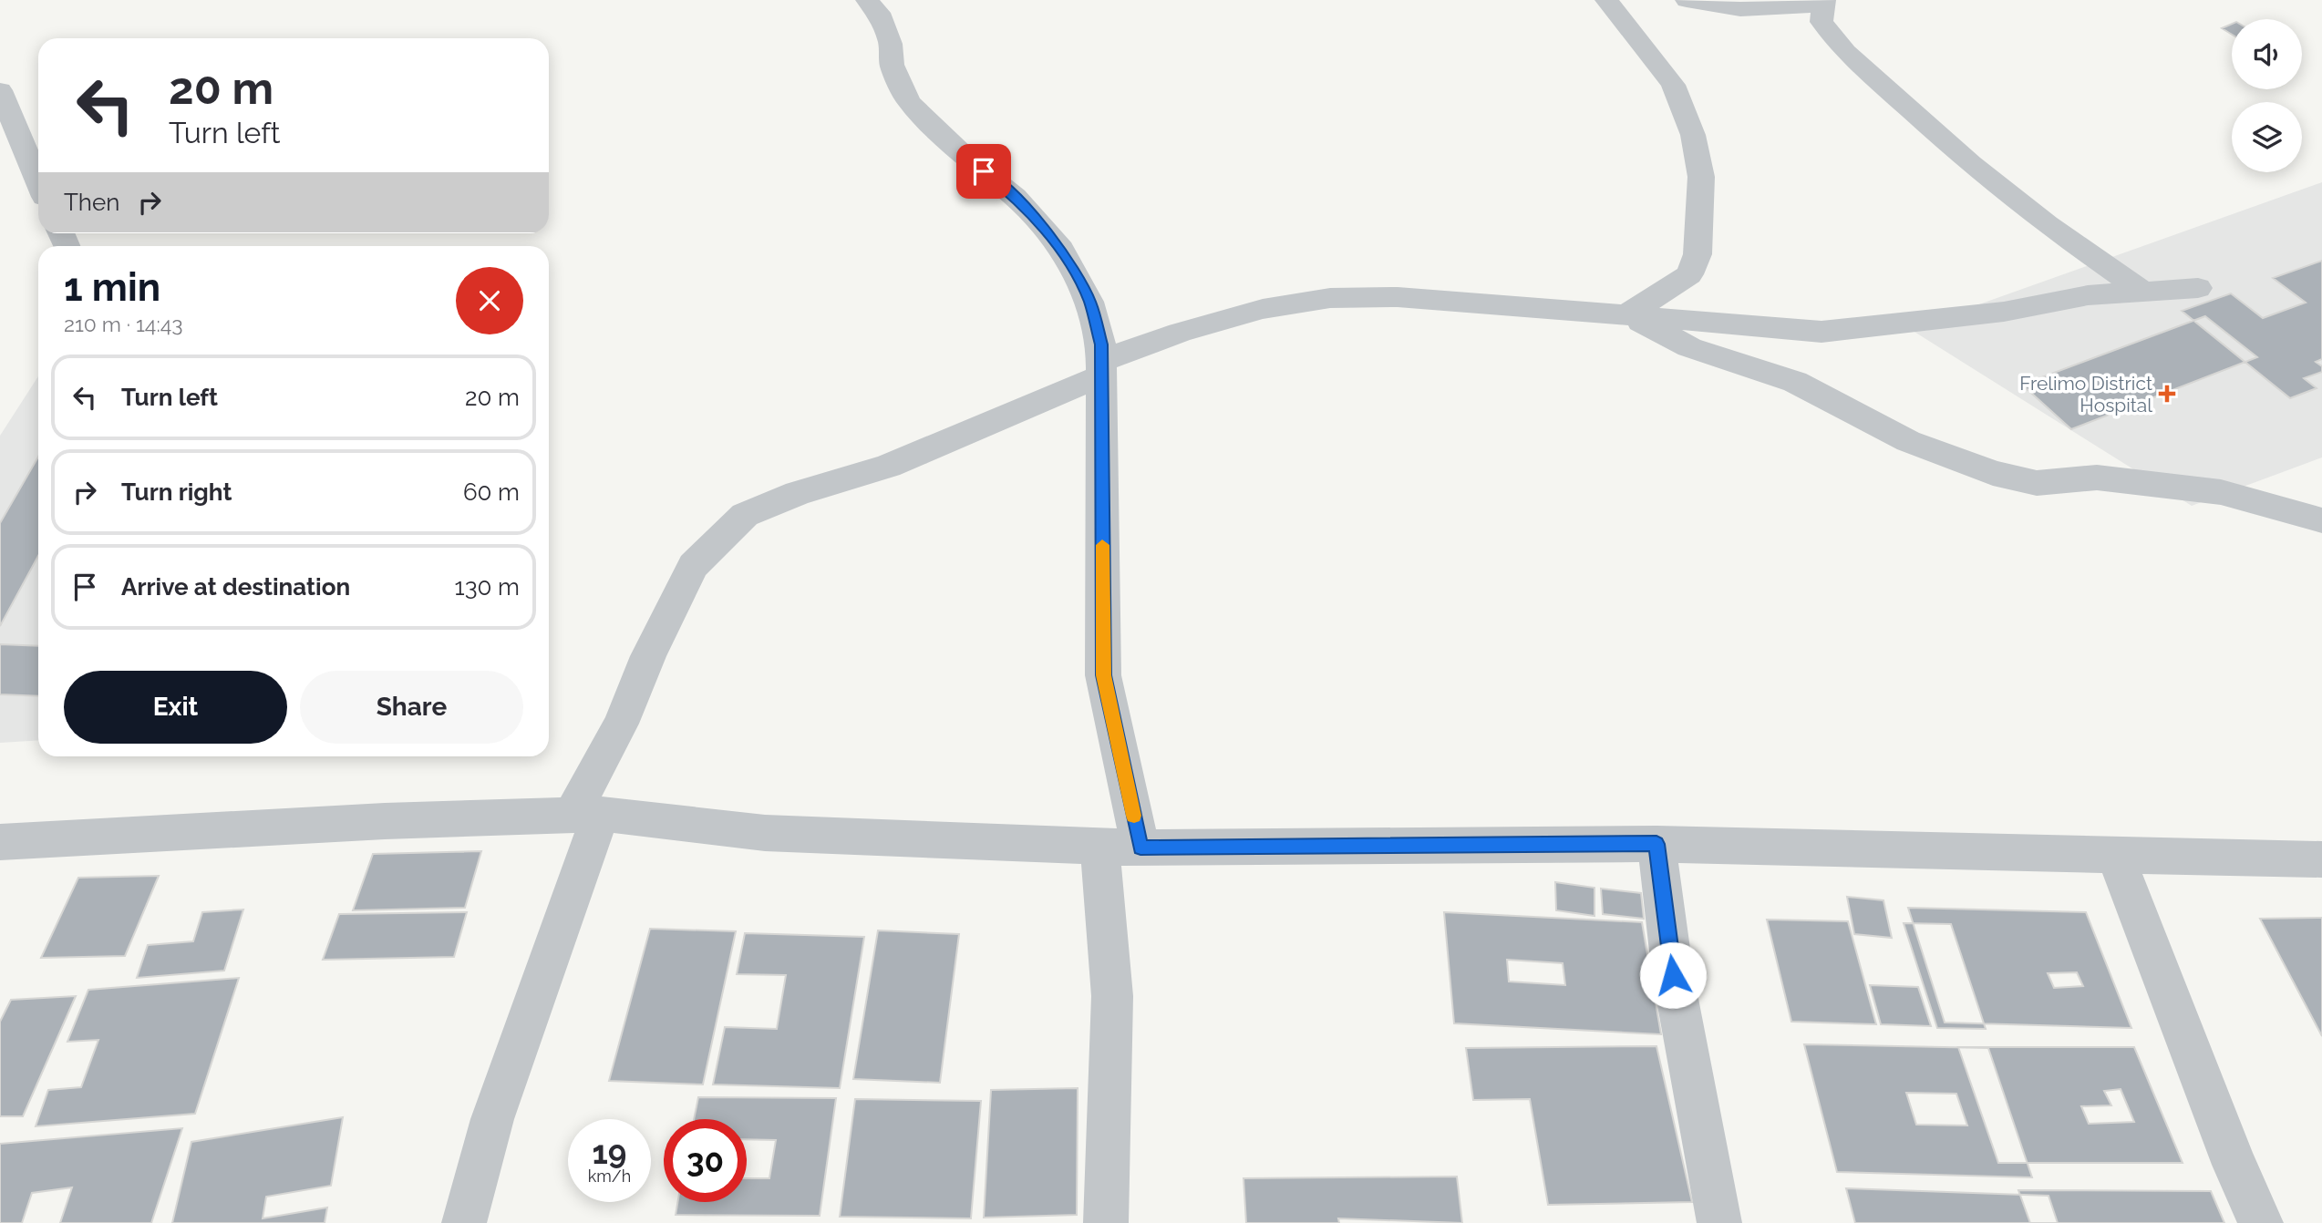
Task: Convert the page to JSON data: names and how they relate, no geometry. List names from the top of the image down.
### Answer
{
  "places": {
    "health": ["Frelimo District Hospital"]
  },
  "page": {
    "turn": ["20 m", "Turn left"],
    "then": "Then",
    "heading": ["1 min", "210 m · 14:43"],
    "list": [
      {
        "name": "Turn left",
        "value": "20 m"
      },
      {
        "name": "Turn right",
        "value": "60 m"
      },
      {
        "name": "Arrive at destination",
        "value": "130 m"
      }
    ],
    "buttons": ["Exit", "Share"],
    "speed": "19 km/h",
    "limit": "30"
  }
}
